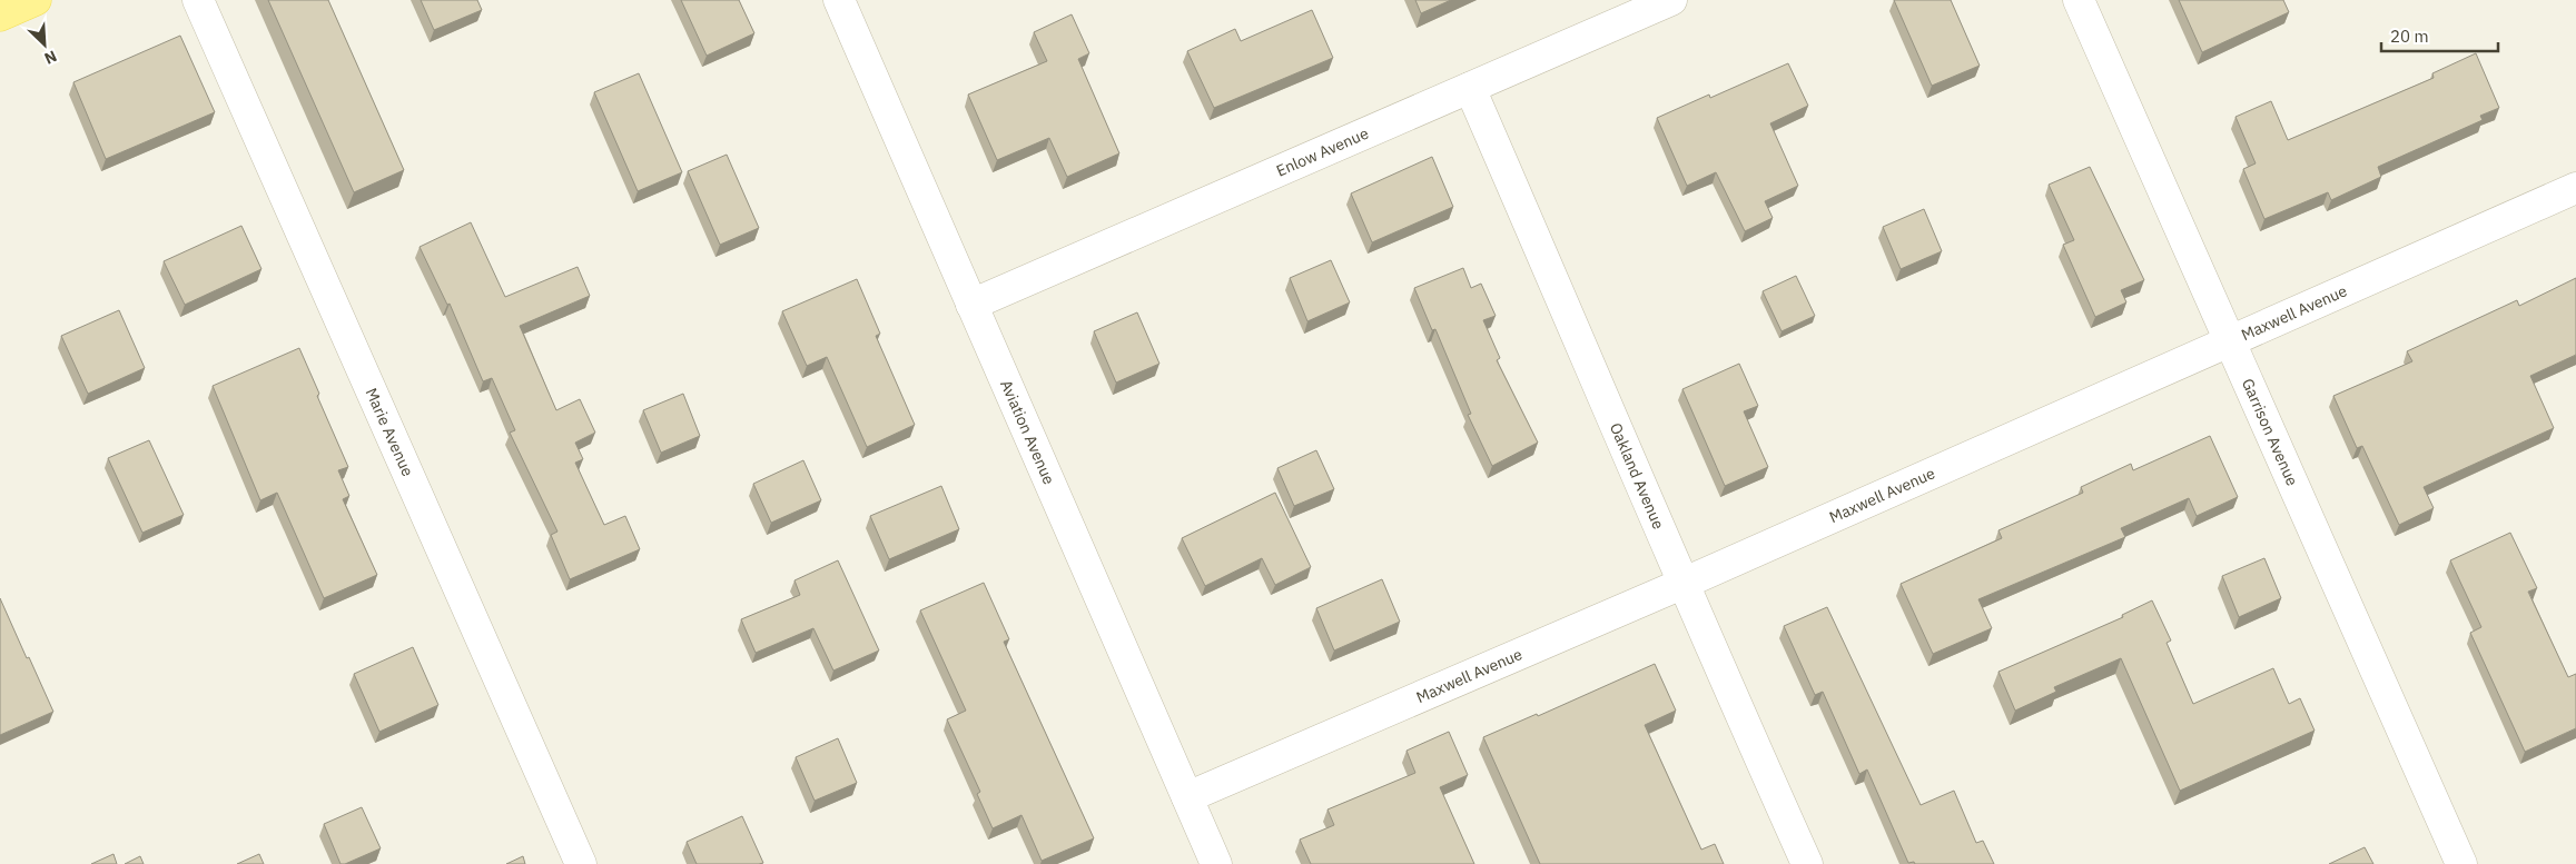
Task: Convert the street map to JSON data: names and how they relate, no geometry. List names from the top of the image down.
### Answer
{
  "streets": {
    "street": [
      "Enlow Avenue",
      "Maxwell Avenue",
      "Marie Avenue",
      "Garrison Avenue",
      "Aviation Avenue",
      "Oakland Avenue"
    ]
  },
  "crossings": [
    ["Enlow Avenue", "Aviation Avenue"],
    ["Enlow Avenue", "Oakland Avenue"],
    ["Maxwell Avenue", "Garrison Avenue"],
    ["Maxwell Avenue", "Aviation Avenue"],
    ["Maxwell Avenue", "Oakland Avenue"]
  ],
  "scale_bar": "20 m",
  "north": "bottom right"
}
